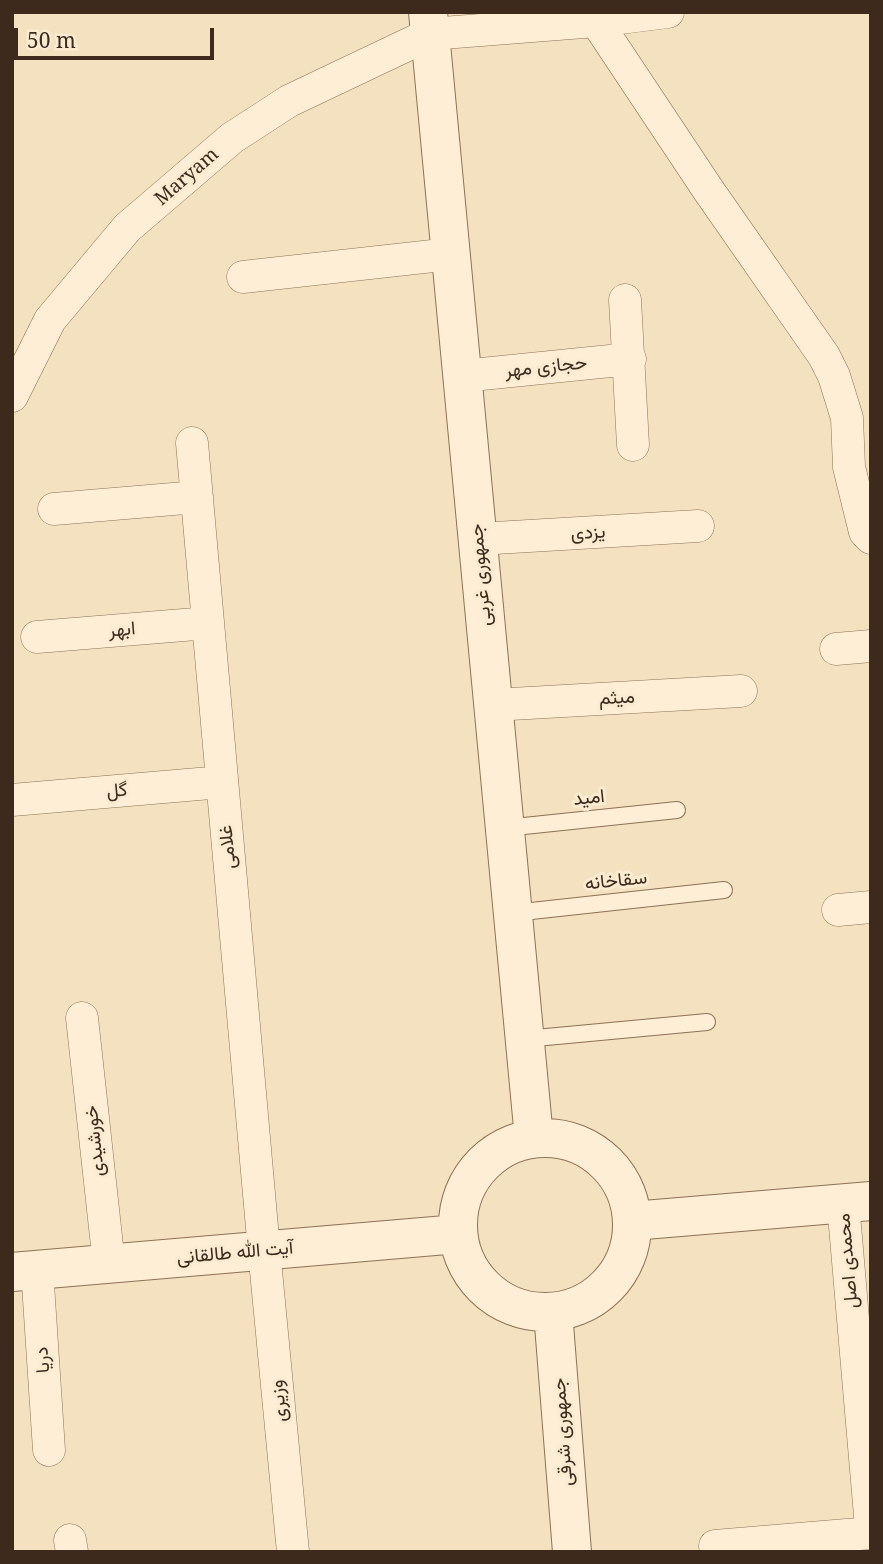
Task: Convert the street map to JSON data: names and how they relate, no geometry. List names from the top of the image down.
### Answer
{
  "streets": {
    "street": [
      "Maryam",
      "حجازی مهر",
      "یزدی",
      "جمهوری غربی",
      "ابهر",
      "میثم",
      "گل",
      "غلامی",
      "خورشیدی",
      "آیت الله طالقانی",
      "محمدی اصل",
      "دریا",
      "وزیری",
      "جمهوری شرقی"
    ],
    "lane": ["امید", "سقاخانه"]
  },
  "crossings": [
    ["Maryam", "جمهوری غربی"],
    ["حجازی مهر", "جمهوری غربی"],
    ["یزدی", "جمهوری غربی"],
    ["جمهوری غربی", "میثم"],
    ["جمهوری غربی", "امید"],
    ["جمهوری غربی", "سقاخانه"],
    ["جمهوری غربی", "آیت الله طالقانی"],
    ["جمهوری غربی", "جمهوری شرقی"],
    ["ابهر", "غلامی"],
    ["گل", "غلامی"],
    ["غلامی", "آیت الله طالقانی"],
    ["غلامی", "وزیری"],
    ["خورشیدی", "آیت الله طالقانی"],
    ["آیت الله طالقانی", "دریا"],
    ["آیت الله طالقانی", "وزیری"],
    ["آیت الله طالقانی", "جمهوری شرقی"]
  ],
  "scale_bar": "50 m"
}
